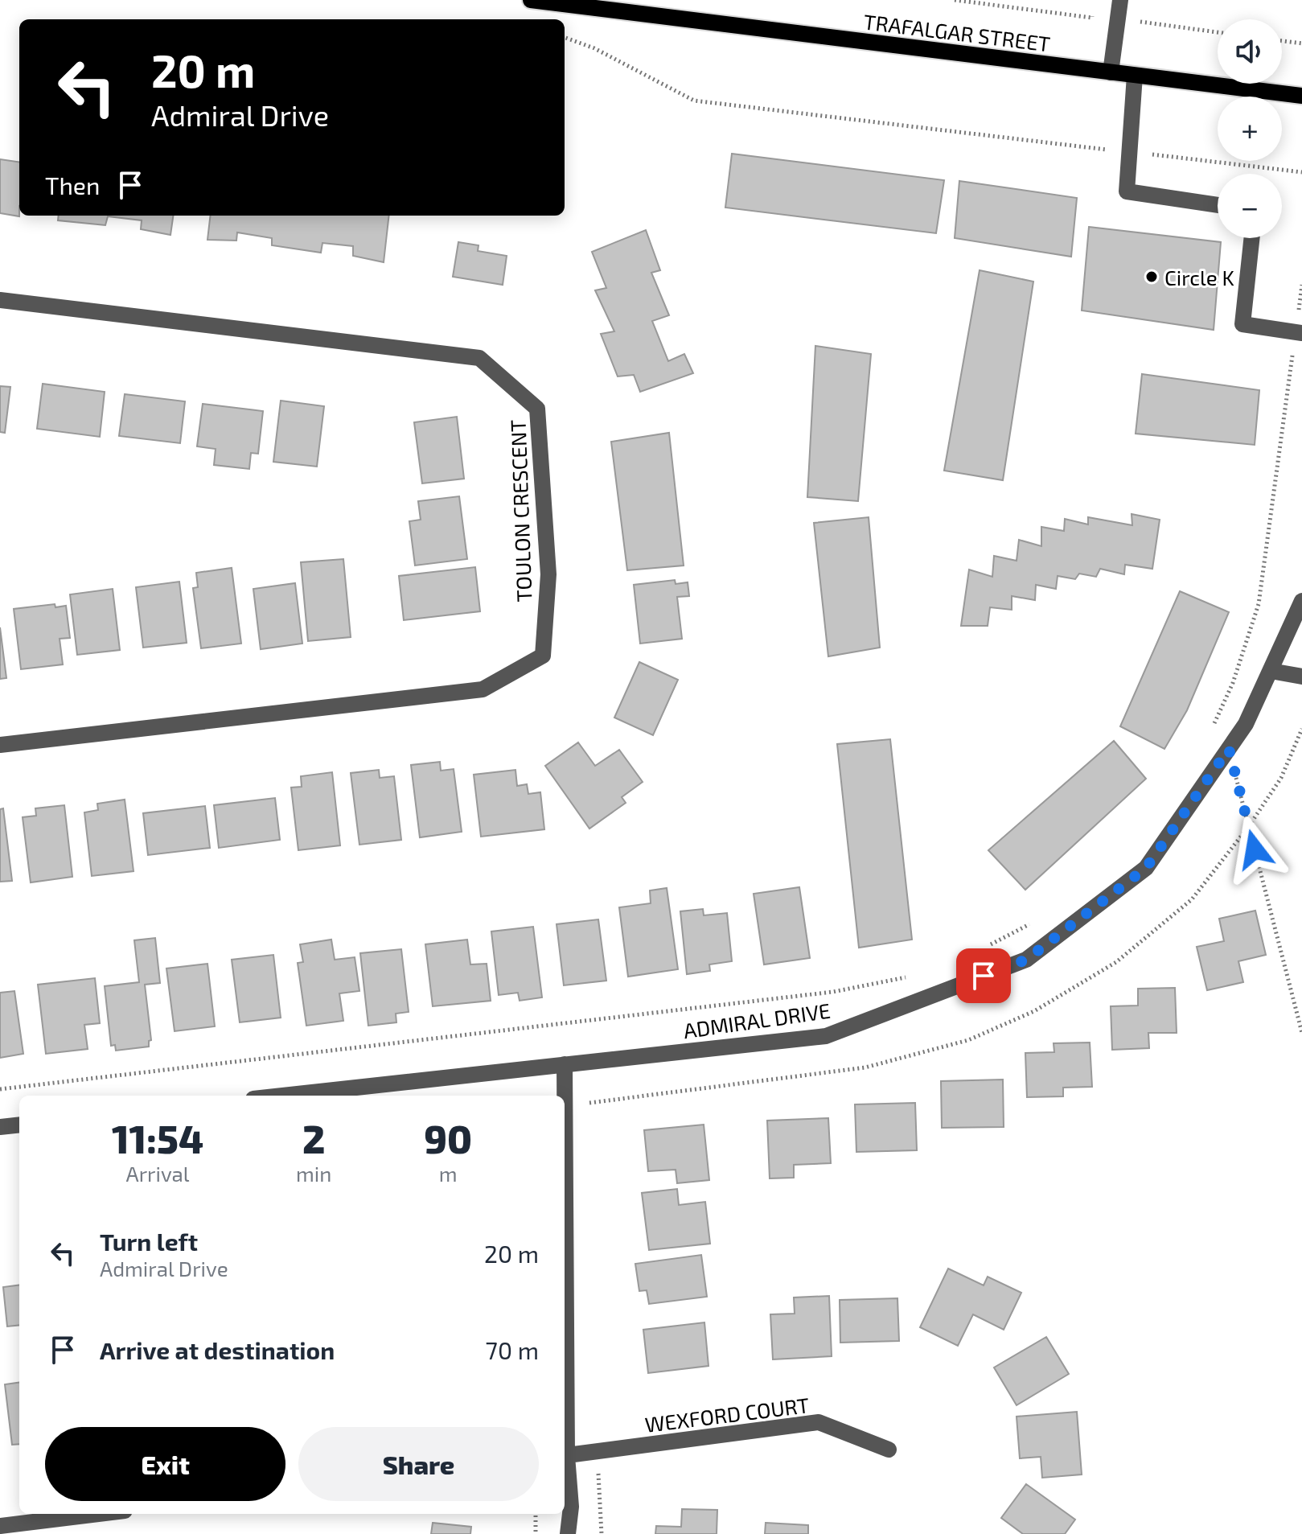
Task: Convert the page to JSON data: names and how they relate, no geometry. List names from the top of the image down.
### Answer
{
  "streets": {
    "main road": ["TRAFALGAR STREET"],
    "street": ["TOULON CRESCENT", "ADMIRAL DRIVE", "WEXFORD COURT"]
  },
  "places": ["Circle K"],
  "page": {
    "map_buttons": ["+", "−"],
    "turn": ["20 m", "Admiral Drive"],
    "then": "Then",
    "eta": [
      "11:54",
      "Arrival",
      "2",
      "min",
      "90",
      "m"
    ],
    "list": [
      {
        "name": "Turn left",
        "note": "Admiral Drive",
        "value": "20 m"
      },
      {
        "name": "Arrive at destination",
        "value": "70 m"
      }
    ],
    "buttons": ["Exit", "Share"]
  }
}
